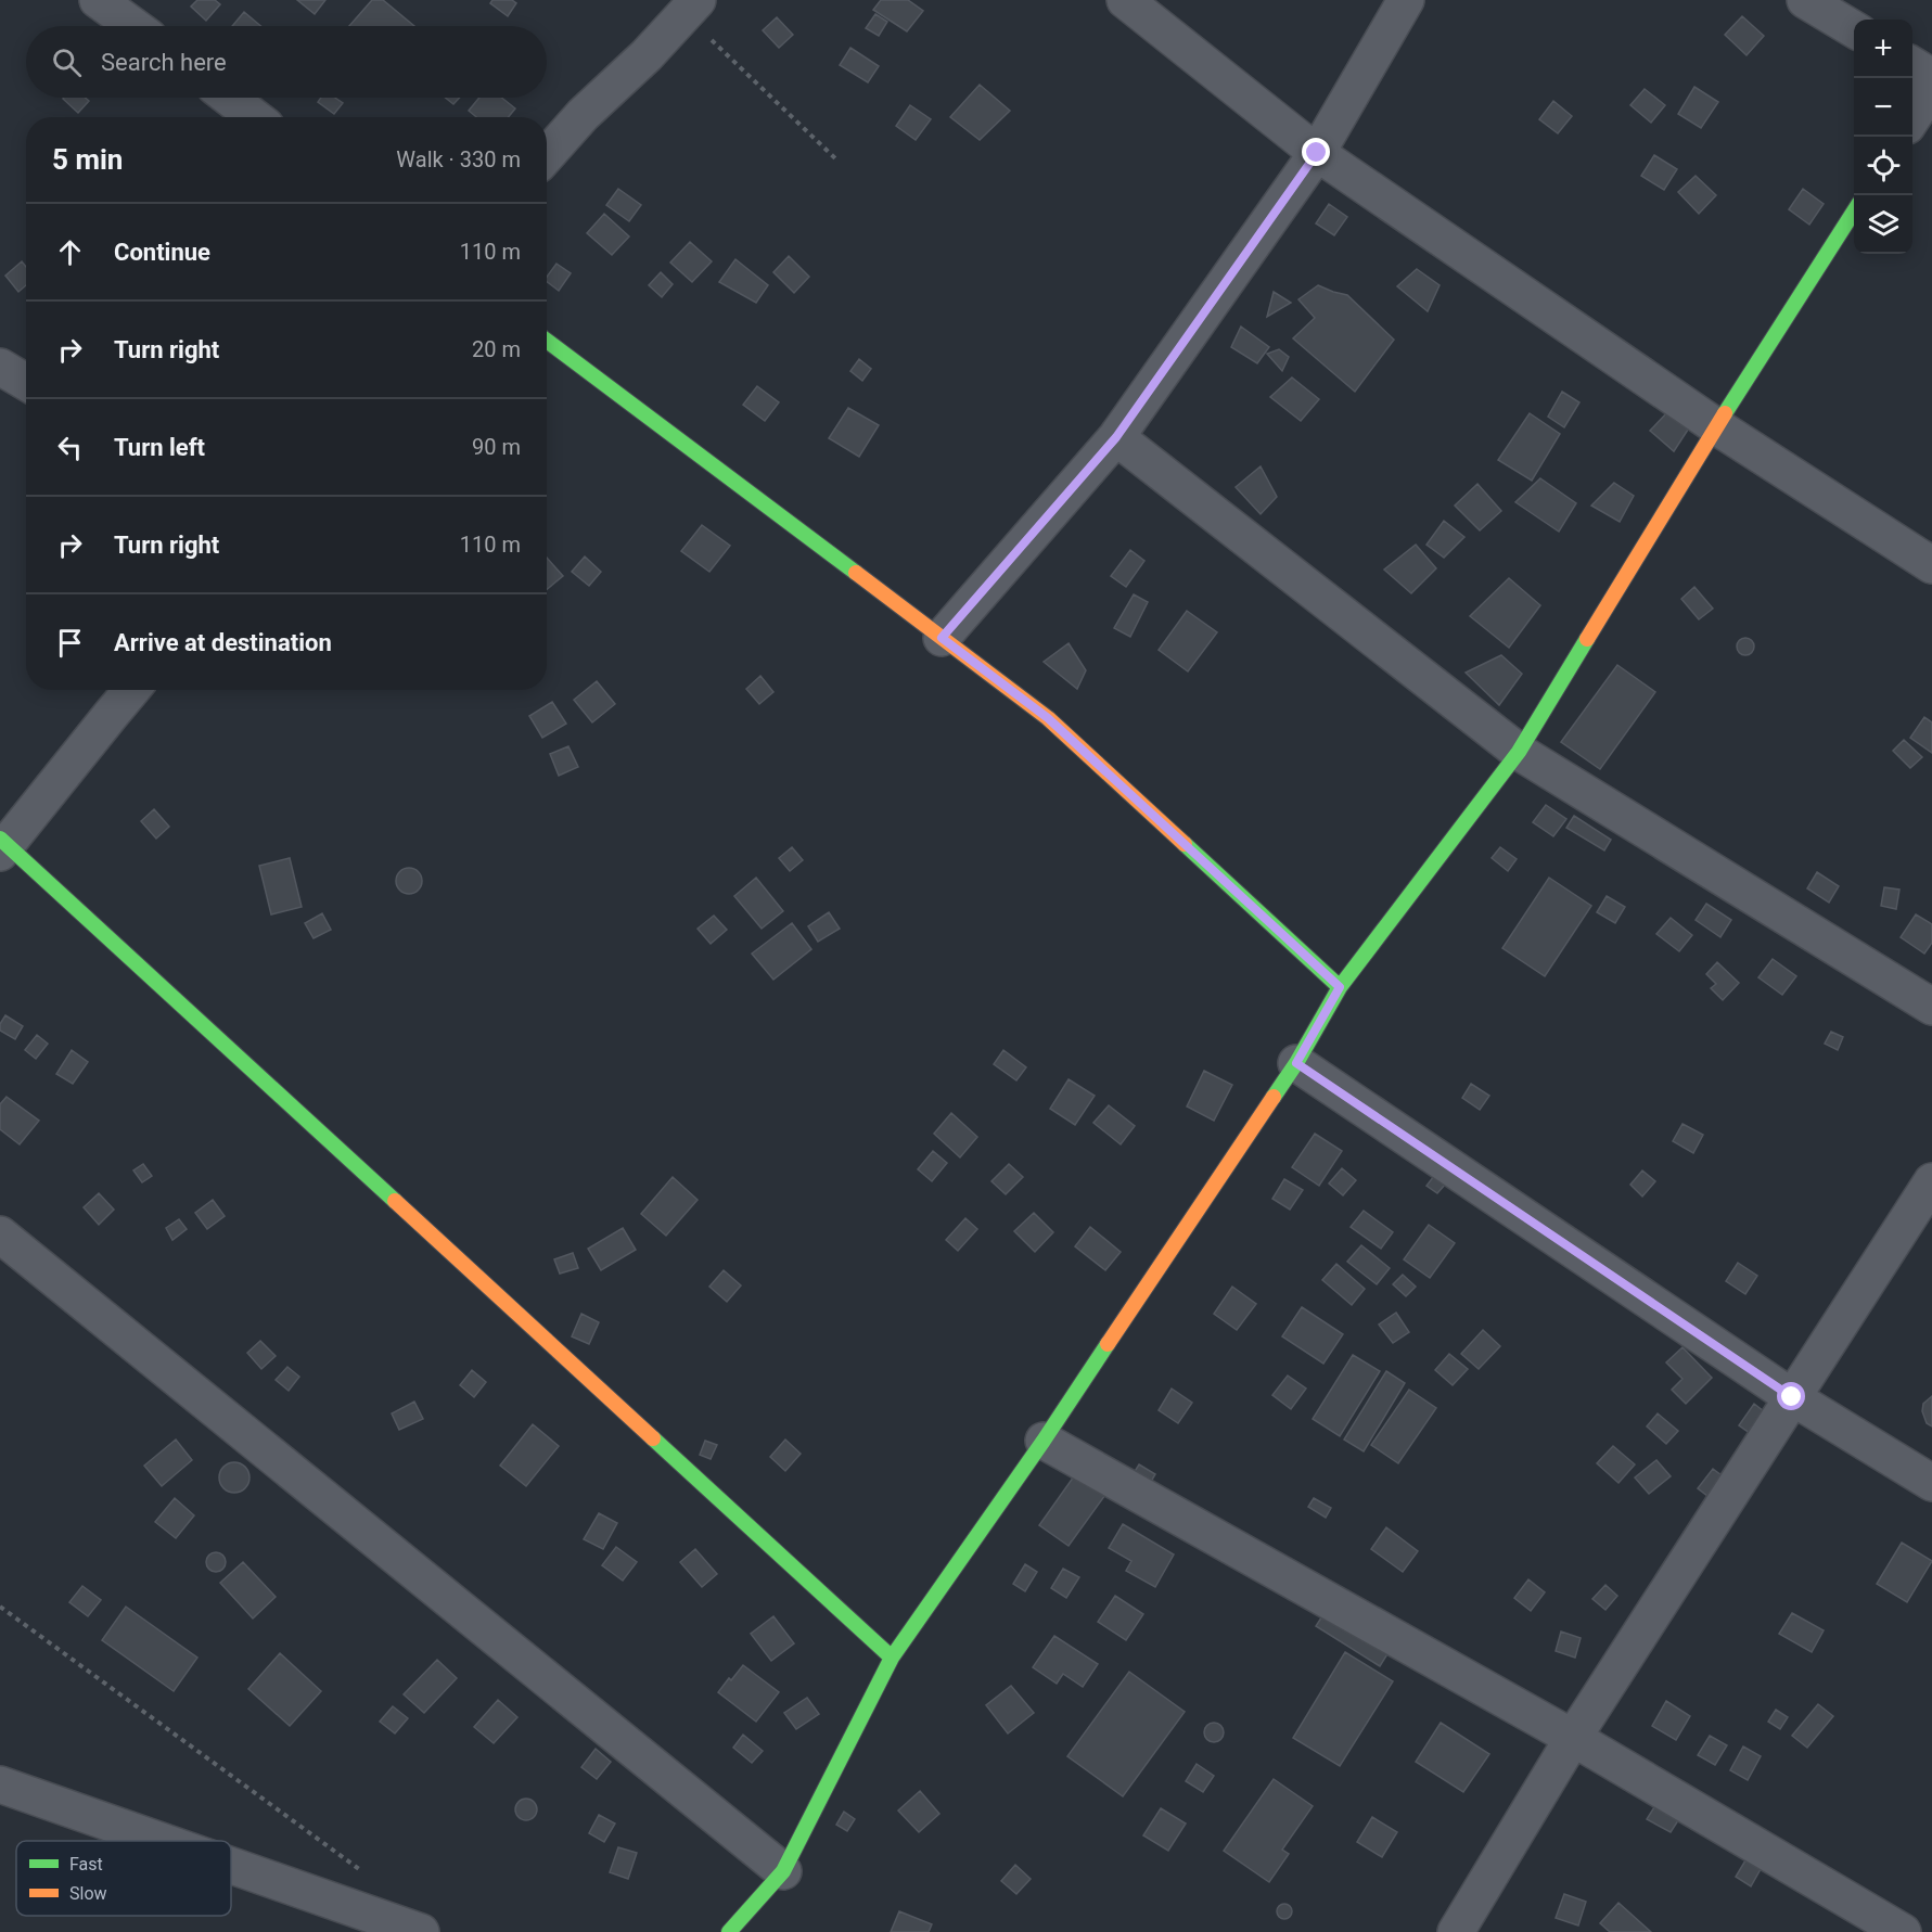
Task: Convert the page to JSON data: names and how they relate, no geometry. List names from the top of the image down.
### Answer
{
  "legend": ["Fast", "Slow"],
  "page": {
    "map_buttons": ["+", "−"],
    "search": "Search here",
    "heading": ["5 min", "Walk · 330 m"],
    "list": [
      ["Continue", "110 m"],
      ["Turn right", "20 m"],
      ["Turn left", "90 m"],
      ["Turn right", "110 m"],
      "Arrive at destination"
    ]
  }
}
